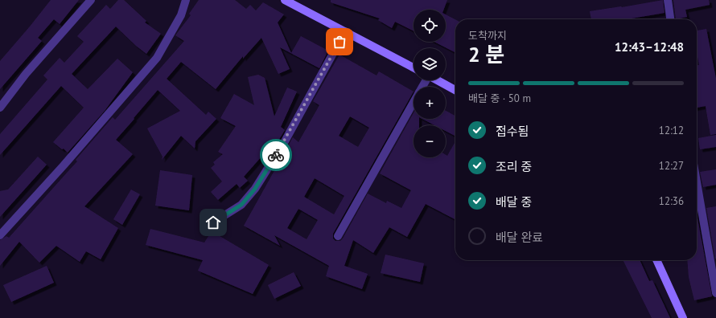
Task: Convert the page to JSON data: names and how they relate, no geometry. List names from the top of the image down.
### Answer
{
  "page": {
    "map_buttons": ["+", "−"],
    "heading": ["2 분", "도착까지", "12:43–12:48"],
    "bar": "배달 중 · 50 m",
    "list": [
      ["접수됨", "12:12"],
      ["조리 중", "12:27"],
      ["배달 중", "12:36"],
      "배달 완료"
    ]
  }
}
